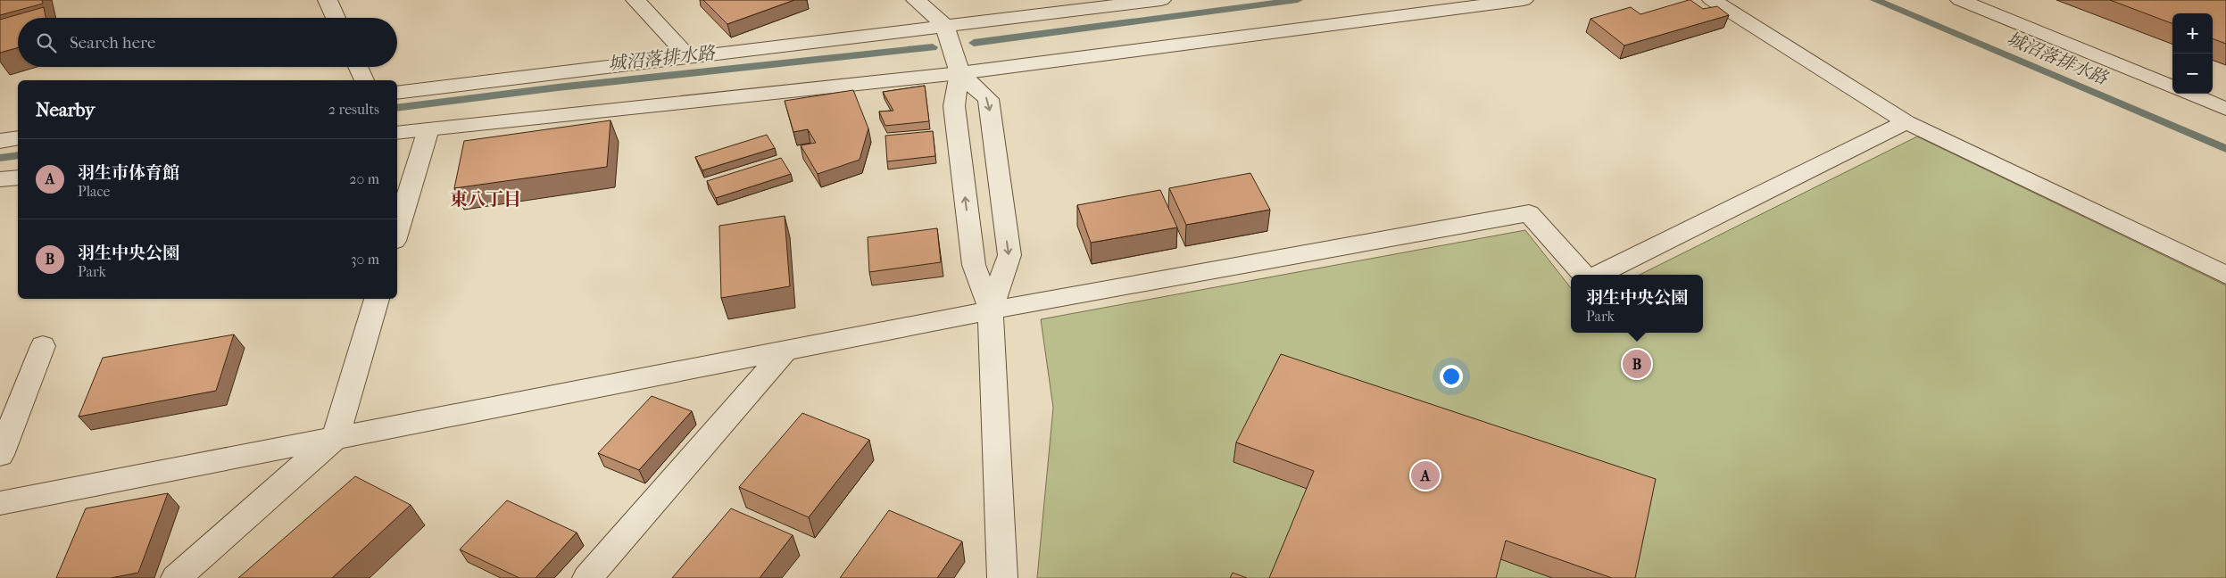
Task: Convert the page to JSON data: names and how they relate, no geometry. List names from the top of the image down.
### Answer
{
  "districts": ["東八丁目"],
  "water": ["城沼落排水路"],
  "page": {
    "map_buttons": ["+", "−"],
    "search": "Search here",
    "heading": ["Nearby", "2 results"],
    "list": [
      {
        "mark": "A",
        "name": "羽生市体育館",
        "note": "Place",
        "value": "20 m"
      },
      {
        "mark": "B",
        "name": "羽生中央公園",
        "note": "Park",
        "value": "30 m"
      }
    ],
    "popup": ["羽生中央公園", "Park"],
    "pins": ["B", "A"]
  }
}
